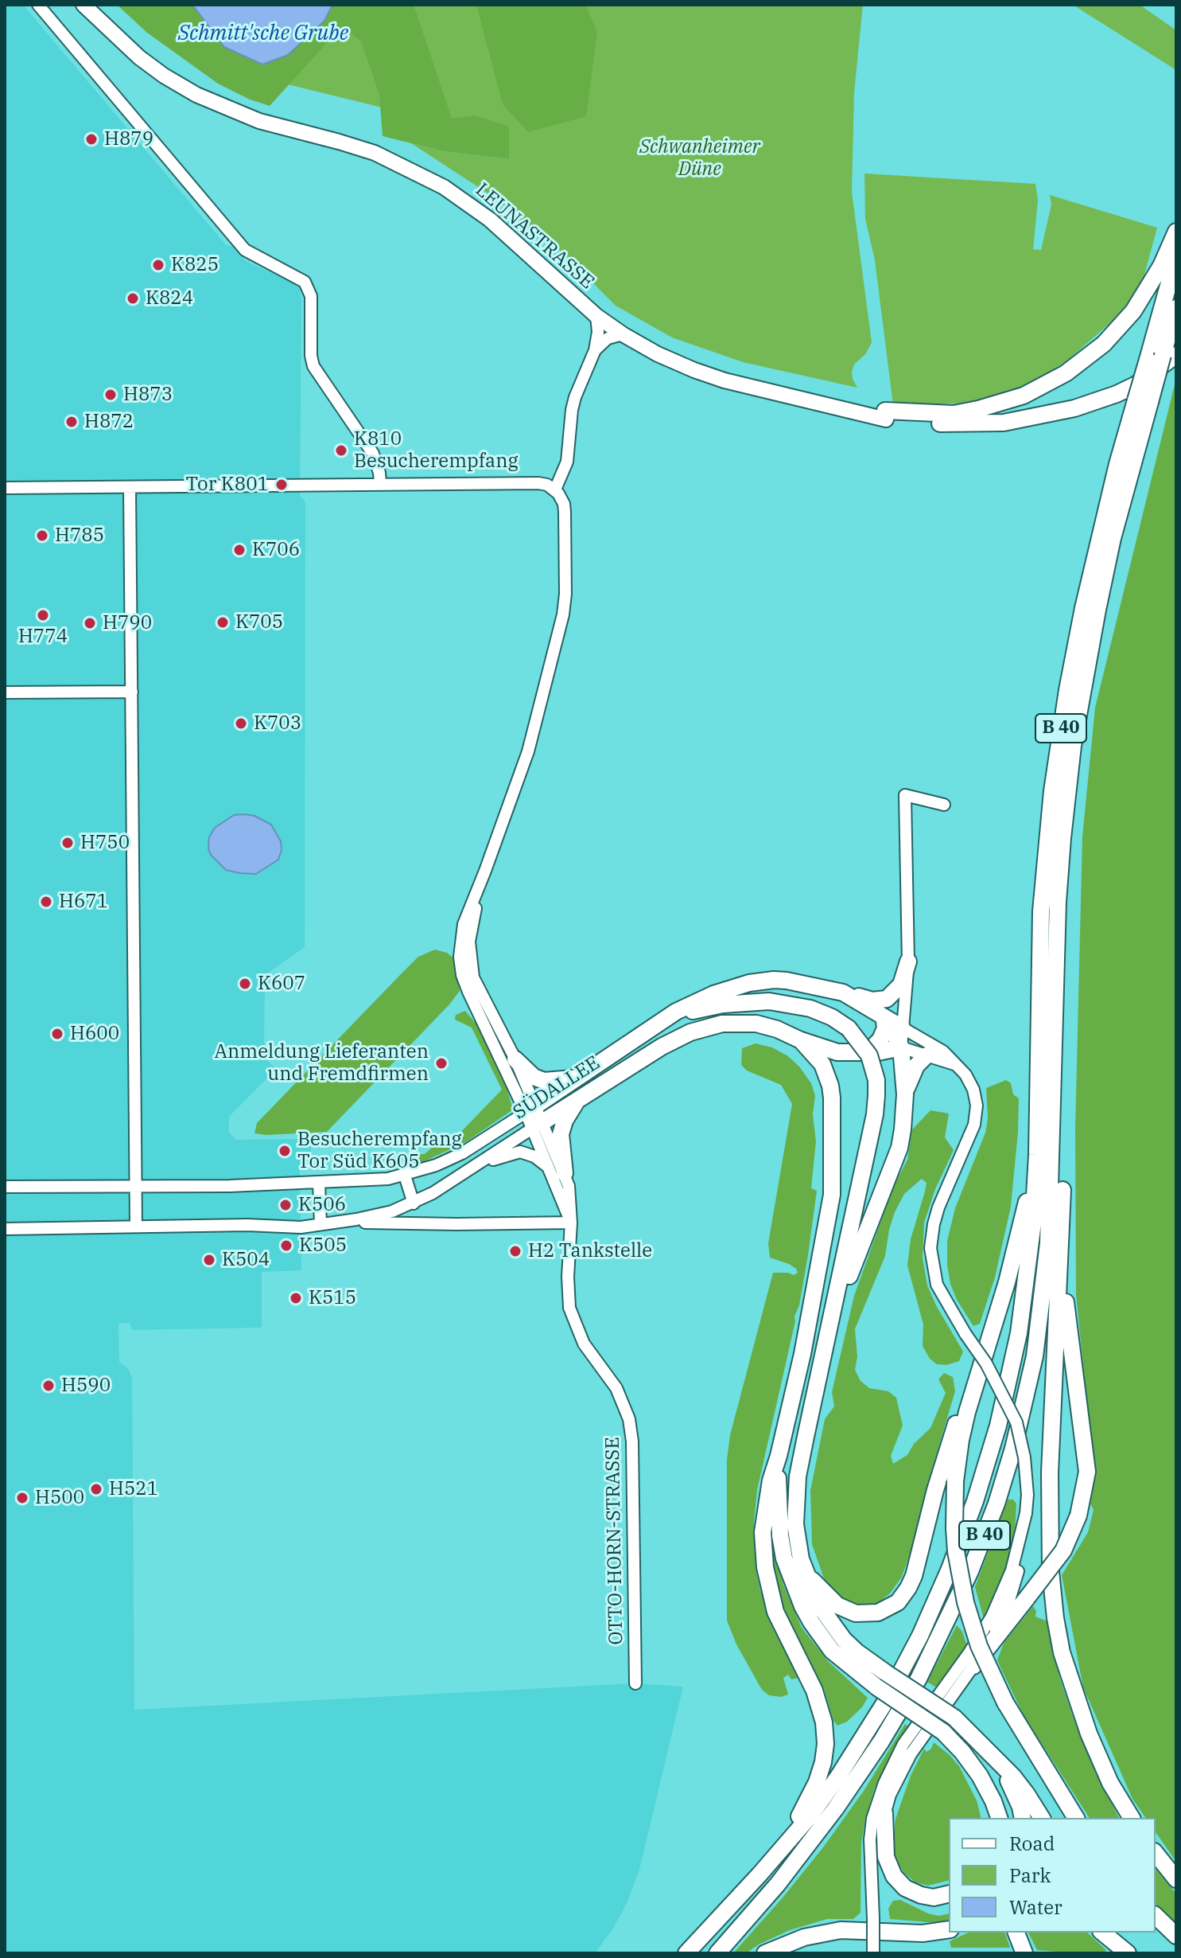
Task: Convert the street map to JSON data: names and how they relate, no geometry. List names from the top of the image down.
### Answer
{
  "streets": {
    "highway": ["B 40", "SÜDALLEE"],
    "main road": ["LEUNASTRASSE"],
    "street": ["OTTO-HORN-STRASSE"]
  },
  "crossings": [
    ["SÜDALLEE", "OTTO-HORN-STRASSE"]
  ],
  "water": ["Schmitt'sche Grube"],
  "parks": ["Schwanheimer Düne"],
  "places": [
    "H879",
    "K825",
    "K824",
    "H873",
    "H872",
    "K810 Besucherempfang",
    "Tor K801",
    "H785",
    "K706",
    "H774",
    "K705",
    "H790",
    "K703",
    "H750",
    "H671",
    "K607",
    "H600",
    "Anmeldung Lieferanten und Fremdfirmen",
    "Besucherempfang Tor Süd K605",
    "K506",
    "K505",
    "H2 Tankstelle",
    "K504",
    "K515",
    "H590",
    "H521",
    "H500"
  ],
  "legend": ["Road", "Park", "Water"]
}
